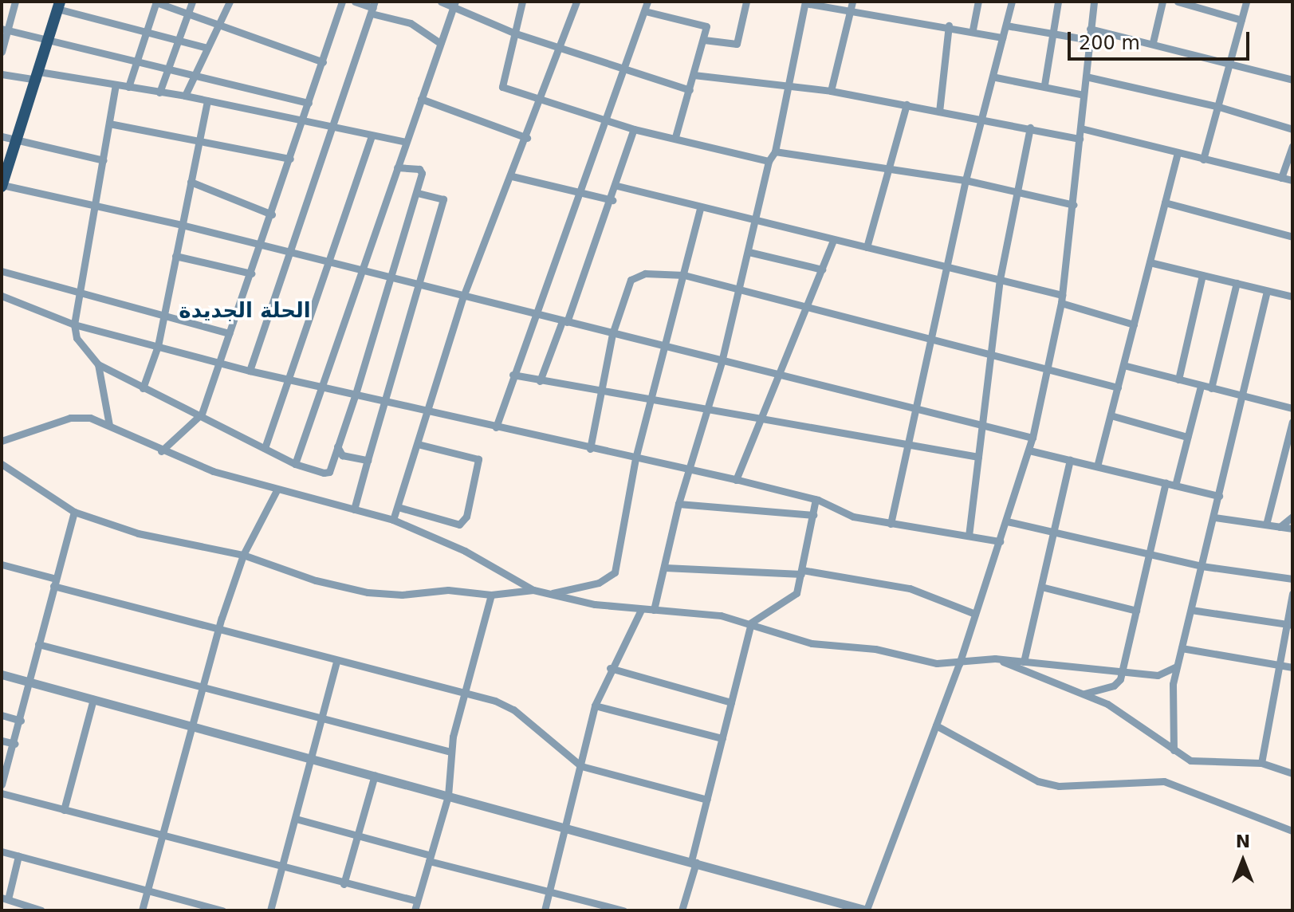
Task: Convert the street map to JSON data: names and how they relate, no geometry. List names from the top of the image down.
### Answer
{
  "districts": ["الحلة الجديدة"],
  "scale_bar": "200 m",
  "north": "top"
}
